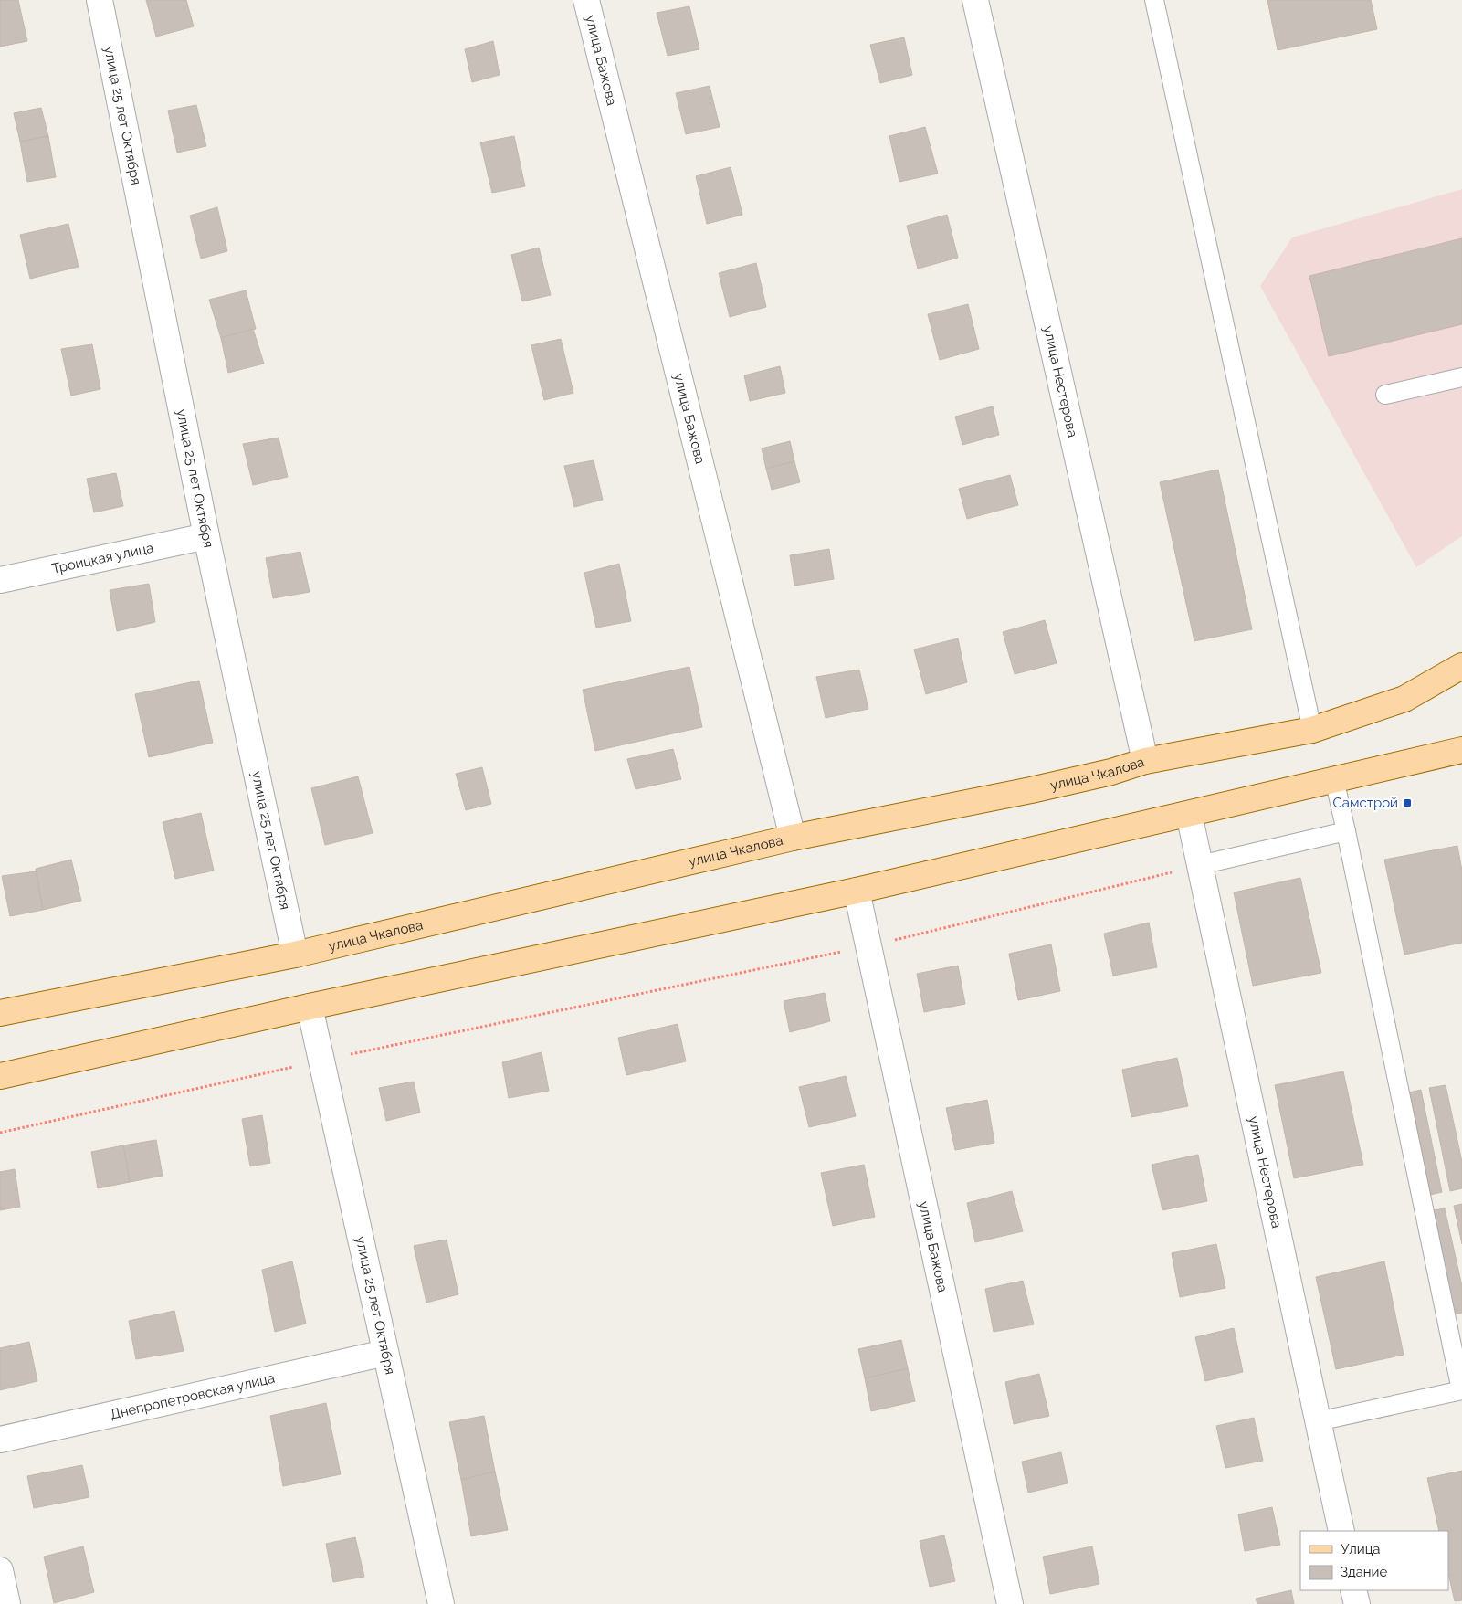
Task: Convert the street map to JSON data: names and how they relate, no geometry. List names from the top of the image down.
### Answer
{
  "streets": {
    "main road": ["улица Чкалова"],
    "street": [
      "улица Бажова",
      "улица 25 лет Октября",
      "улица Нестерова",
      "Троицкая улица",
      "Днепропетровская улица"
    ]
  },
  "crossings": [
    ["улица Бажова", "улица Чкалова"],
    ["улица 25 лет Октября", "Троицкая улица"],
    ["улица 25 лет Октября", "улица Чкалова"],
    ["улица 25 лет Октября", "Днепропетровская улица"],
    ["улица Нестерова", "улица Чкалова"]
  ],
  "places": {
    "transit": ["Самстрой"]
  },
  "legend": ["Улица", "Здание"]
}
